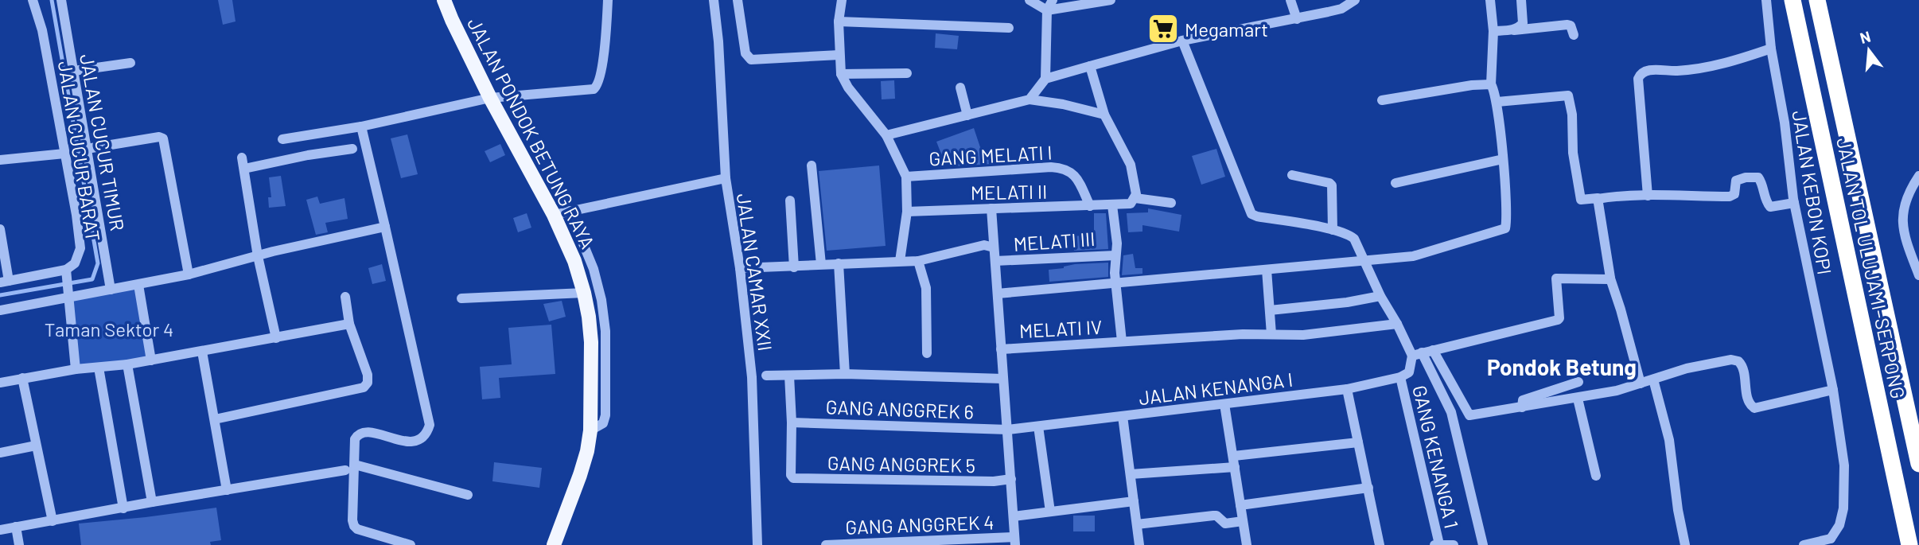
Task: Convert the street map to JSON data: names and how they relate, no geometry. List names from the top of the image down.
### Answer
{
  "streets": {
    "highway": ["JALAN TOL ULUJAMI–SERPONG"],
    "main road": ["JALAN PONDOK BETUNG RAYA"],
    "street": [
      "JALAN CUCUR TIMUR",
      "JALAN CUCUR BARAT",
      "GANG MELATI I",
      "MELATI II",
      "JALAN KEBON KOPI",
      "MELATI III",
      "JALAN CAMAR XXII",
      "MELATI IV",
      "JALAN KENANGA I",
      "GANG ANGGREK 6",
      "GANG KENANGA 1",
      "GANG ANGGREK 5",
      "GANG ANGGREK 4"
    ]
  },
  "crossings": [
    ["JALAN PONDOK BETUNG RAYA", "JALAN CAMAR XXII"],
    ["GANG MELATI I", "MELATI II"],
    ["JALAN KENANGA I", "GANG ANGGREK 6"],
    ["JALAN KENANGA I", "GANG KENANGA 1"],
    ["GANG ANGGREK 6", "GANG ANGGREK 5"]
  ],
  "districts": ["Pondok Betung"],
  "parks": ["Taman Sektor 4"],
  "places": {
    "supermarket": ["Megamart"]
  },
  "north": "top"
}
